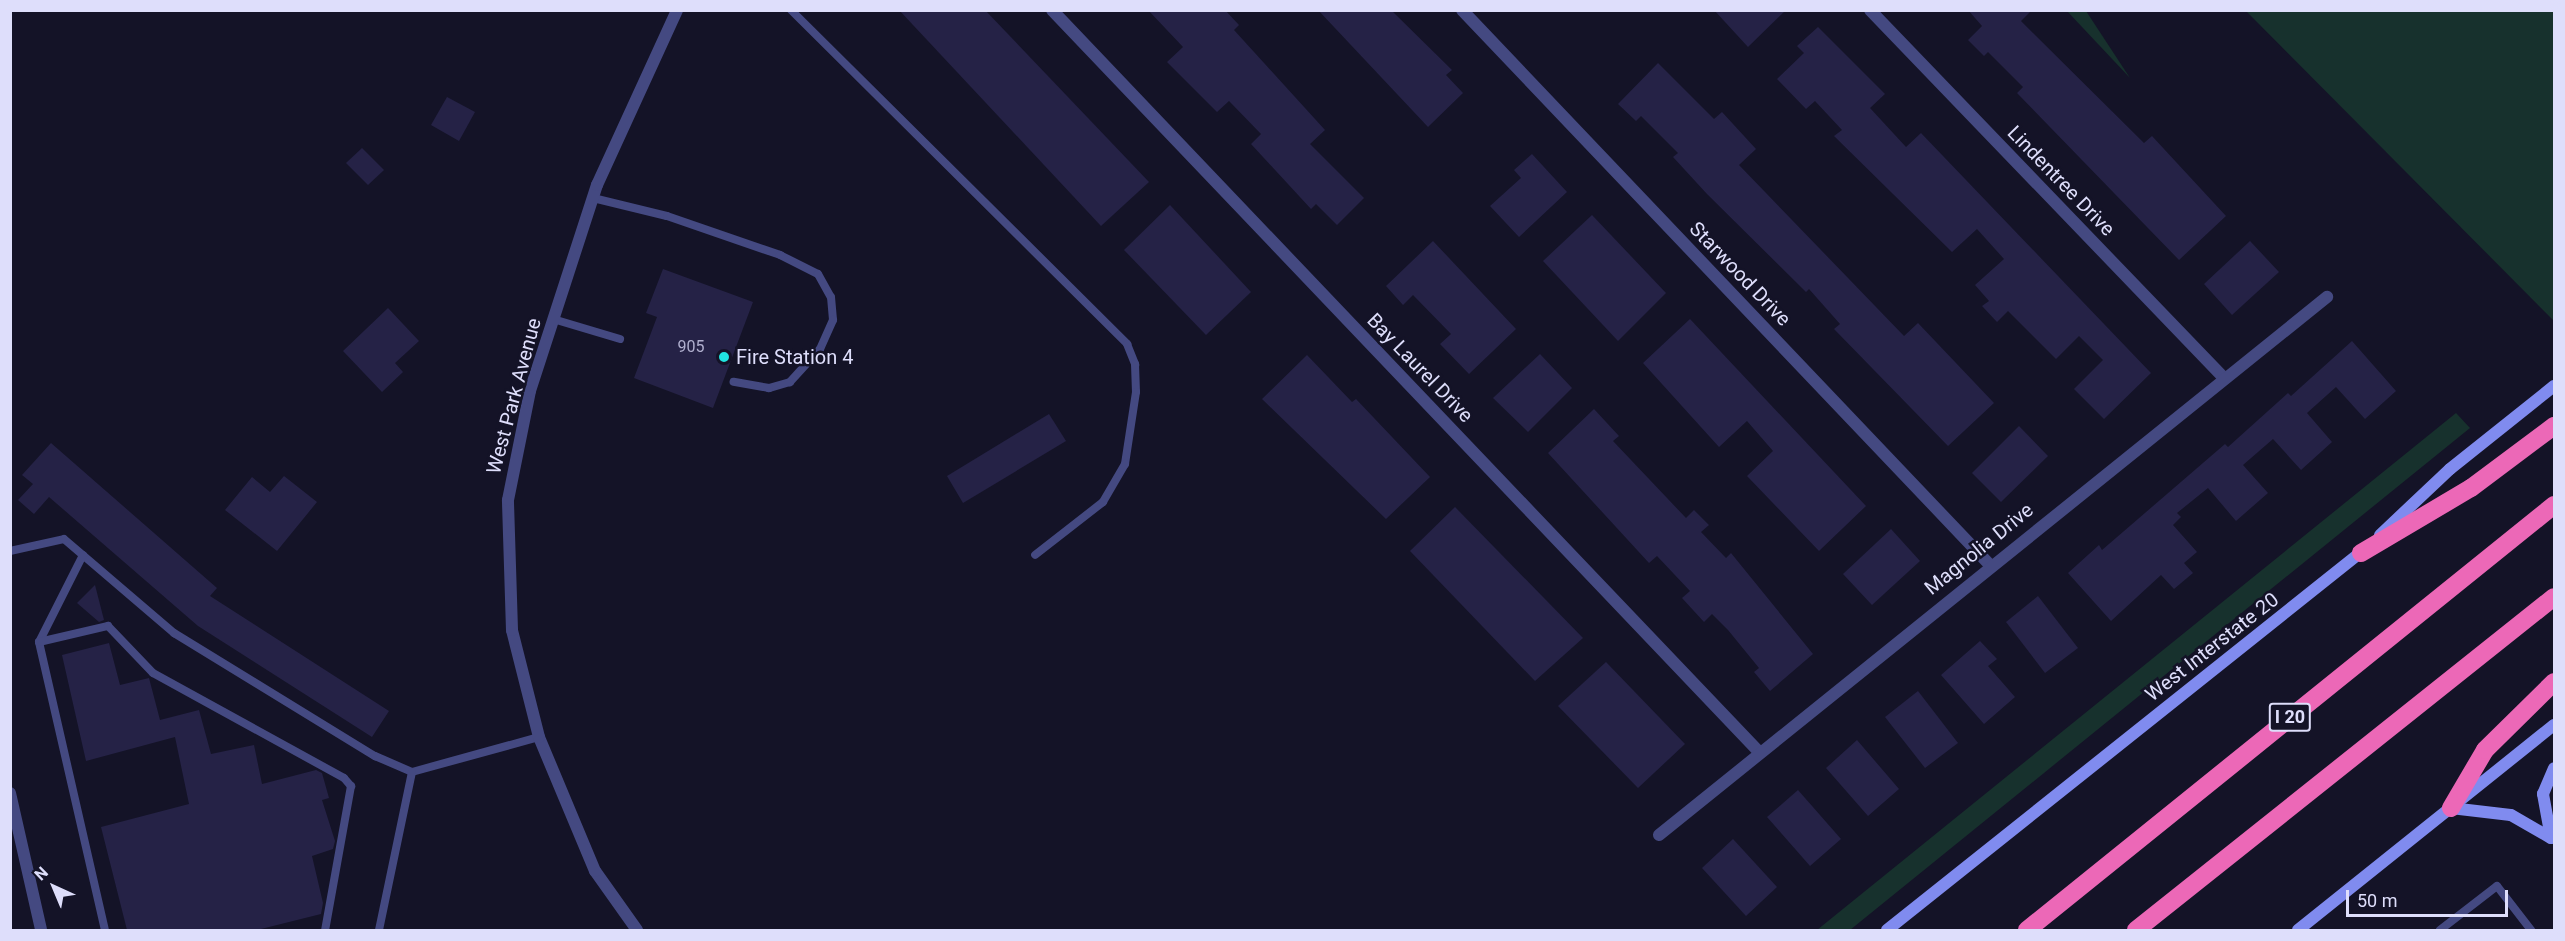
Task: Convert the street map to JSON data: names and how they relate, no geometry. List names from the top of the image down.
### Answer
{
  "streets": {
    "highway": ["I 20"],
    "main road": ["West Interstate 20"],
    "street": [
      "Lindentree Drive",
      "Starwood Drive",
      "Bay Laurel Drive",
      "West Park Avenue",
      "Magnolia Drive"
    ]
  },
  "crossings": [
    ["Lindentree Drive", "Magnolia Drive"],
    ["Starwood Drive", "Magnolia Drive"],
    ["Bay Laurel Drive", "Magnolia Drive"]
  ],
  "places": ["Fire Station 4"],
  "house_numbers": ["905"],
  "scale_bar": "50 m",
  "north": "top left"
}
